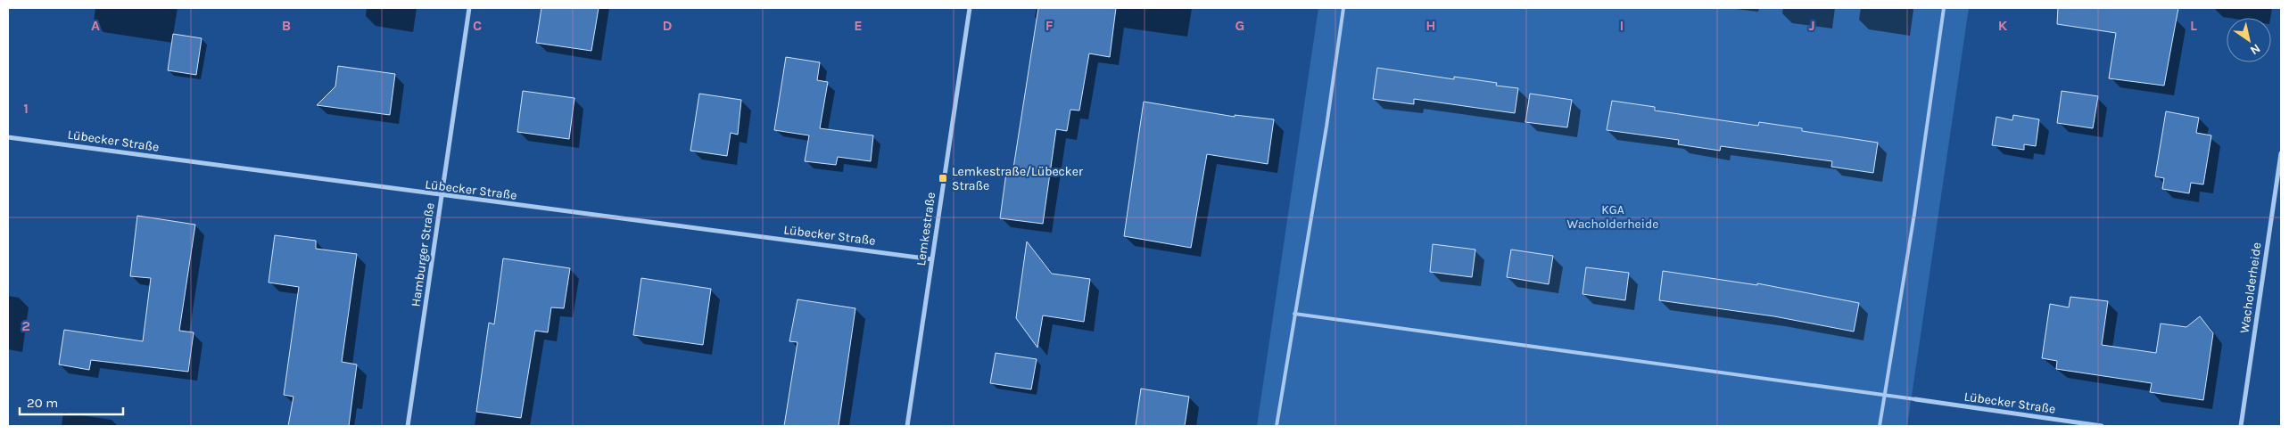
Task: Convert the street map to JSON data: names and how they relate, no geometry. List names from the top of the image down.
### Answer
{
  "streets": {
    "street": [
      "Lübecker Straße",
      "Lemkestraße",
      "Hamburger Straße",
      "Wacholderheide"
    ]
  },
  "crossings": [
    ["Lübecker Straße", "Lemkestraße"],
    ["Lübecker Straße", "Hamburger Straße"]
  ],
  "parks": ["KGA Wacholderheide"],
  "places": {
    "transit": ["Lemkestraße/Lübecker Straße"]
  },
  "scale_bar": "20 m",
  "north": "bottom right",
  "grid": {
    "columns": [
      "A",
      "B",
      "C",
      "D",
      "E",
      "F",
      "G",
      "H",
      "I",
      "J",
      "K",
      "L"
    ],
    "rows": ["1", "2"]
  }
}
